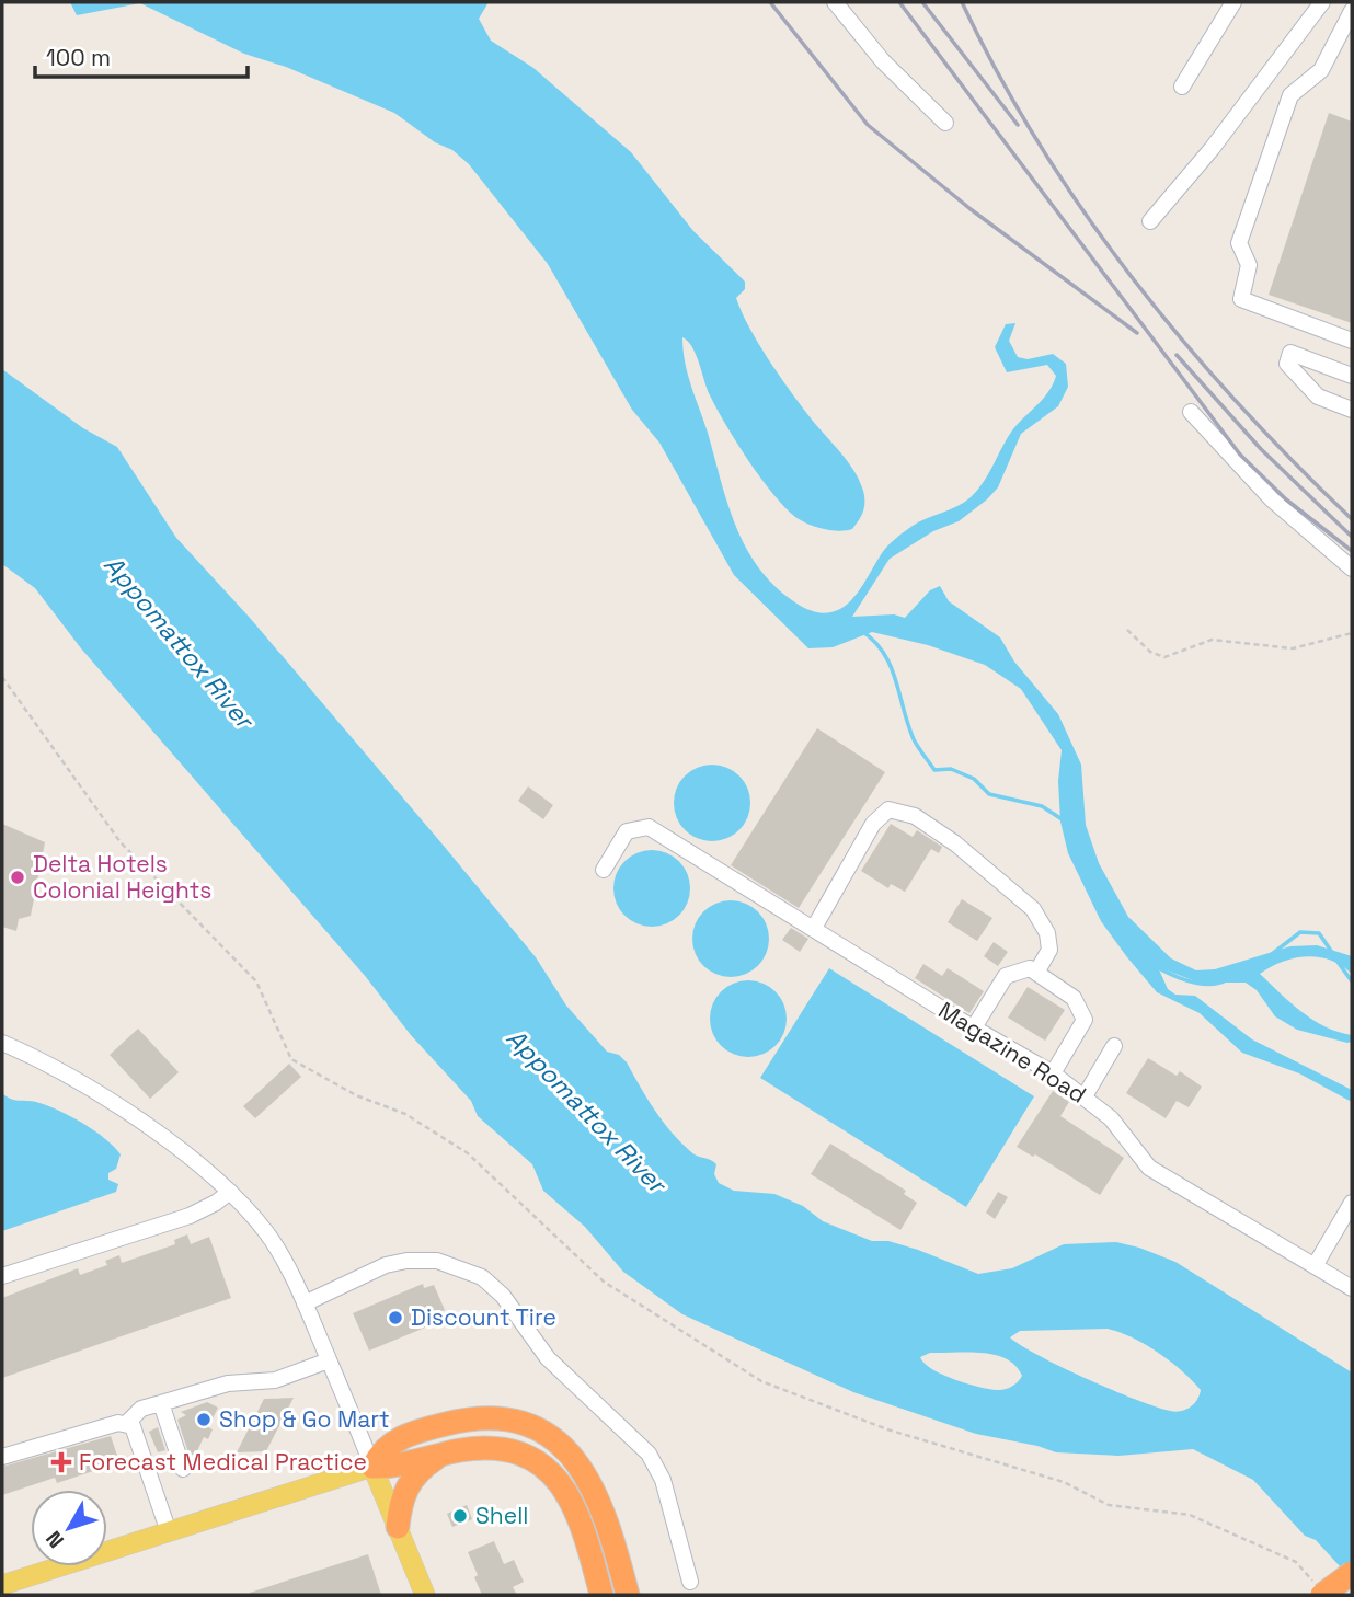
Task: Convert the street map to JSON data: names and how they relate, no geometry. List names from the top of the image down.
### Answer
{
  "streets": {
    "street": ["Magazine Road"]
  },
  "water": ["Appomattox River"],
  "places": {
    "other": [
      "Delta Hotels Colonial Heights",
      "Discount Tire",
      "Shop & Go Mart",
      "Shell"
    ],
    "health": ["Forecast Medical Practice"]
  },
  "scale_bar": "100 m",
  "north": "bottom left"
}
